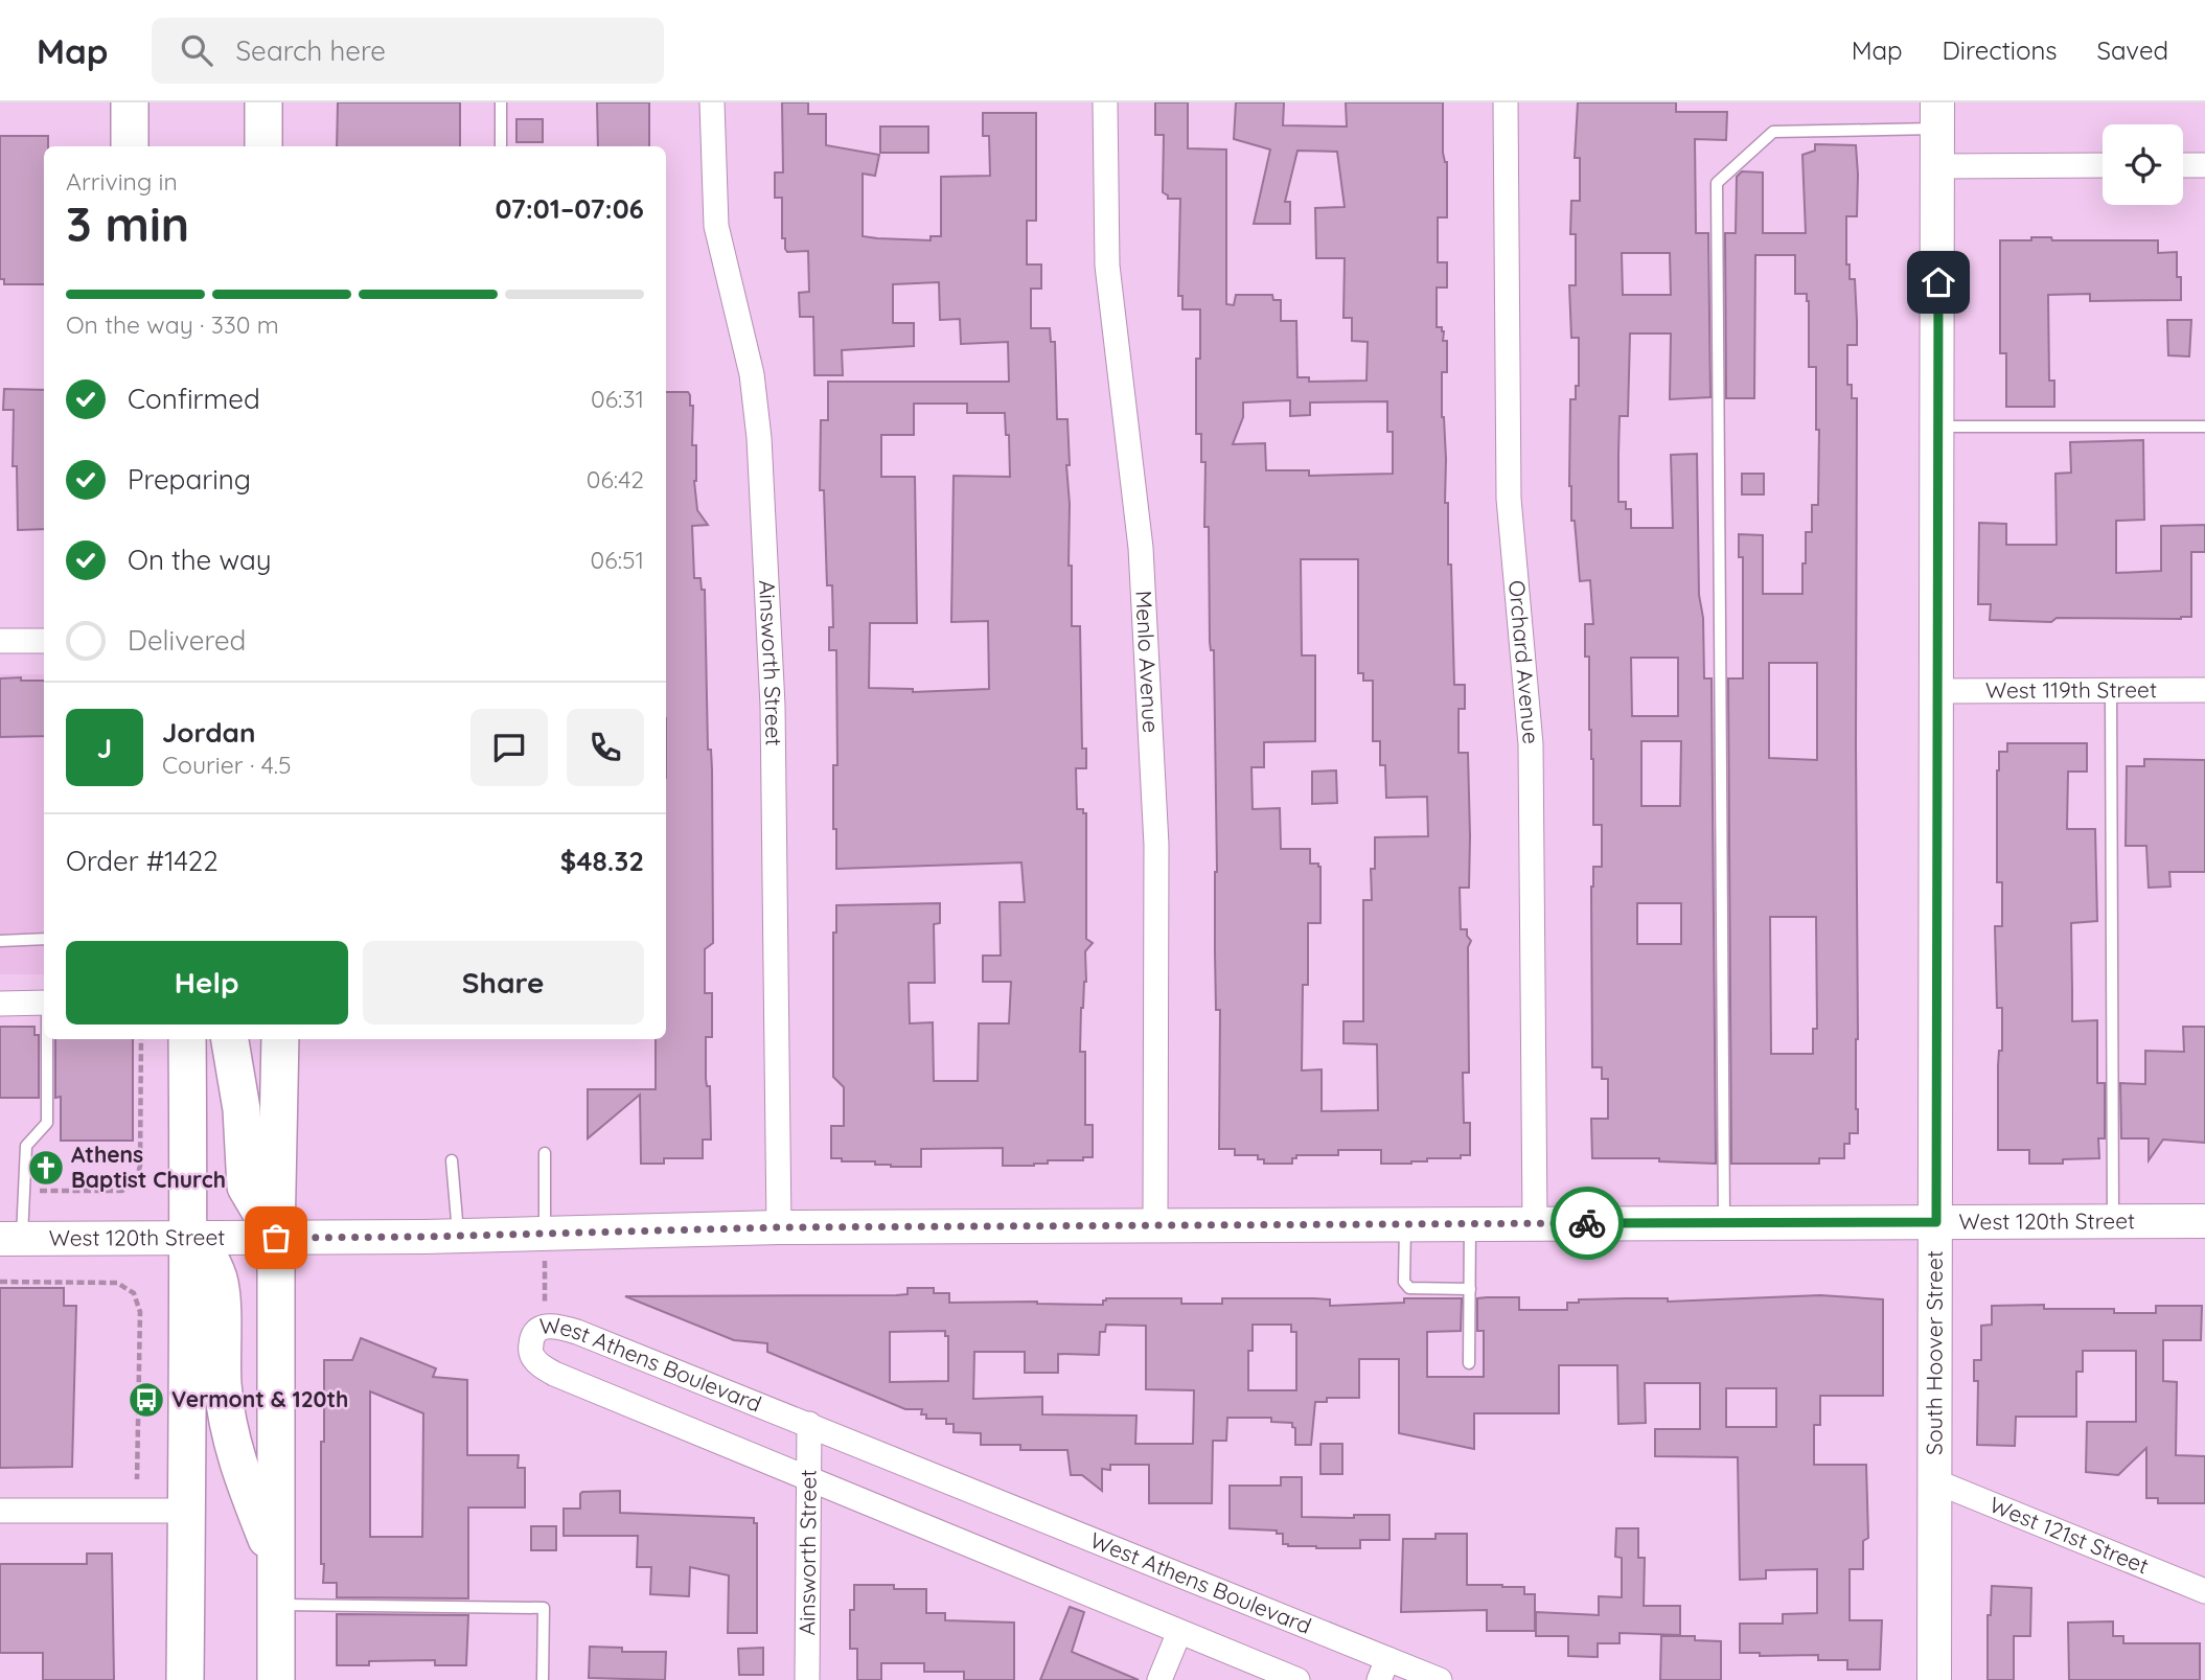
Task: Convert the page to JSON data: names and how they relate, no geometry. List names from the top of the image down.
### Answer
{
  "streets": {
    "street": [
      "Menlo Avenue",
      "Ainsworth Street",
      "Orchard Avenue",
      "West 119th Street",
      "West 120th Street",
      "South Hoover Street",
      "West Athens Boulevard",
      "West 121st Street"
    ]
  },
  "crossings": [
    ["Menlo Avenue", "West 120th Street"],
    ["Ainsworth Street", "West 120th Street"],
    ["Ainsworth Street", "West Athens Boulevard"],
    ["Orchard Avenue", "West 120th Street"],
    ["West 119th Street", "South Hoover Street"],
    ["West 120th Street", "South Hoover Street"],
    ["South Hoover Street", "West 121st Street"]
  ],
  "places": {
    "church": ["Athens Baptist Church"],
    "bus stop": ["Vermont & 120th"]
  },
  "page": {
    "header": "Map",
    "search": "Search here",
    "nav": ["Map", "Directions", "Saved"],
    "heading": ["3 min", "Arriving in", "07:01–07:06"],
    "panel": [
      "Jordan",
      "Courier · 4.5",
      "Order #1422",
      "$48.32"
    ],
    "bar": "On the way · 330 m",
    "list": [
      ["Confirmed", "06:31"],
      ["Preparing", "06:42"],
      ["On the way", "06:51"],
      "Delivered"
    ],
    "round": "J",
    "buttons": ["Help", "Share"]
  }
}
